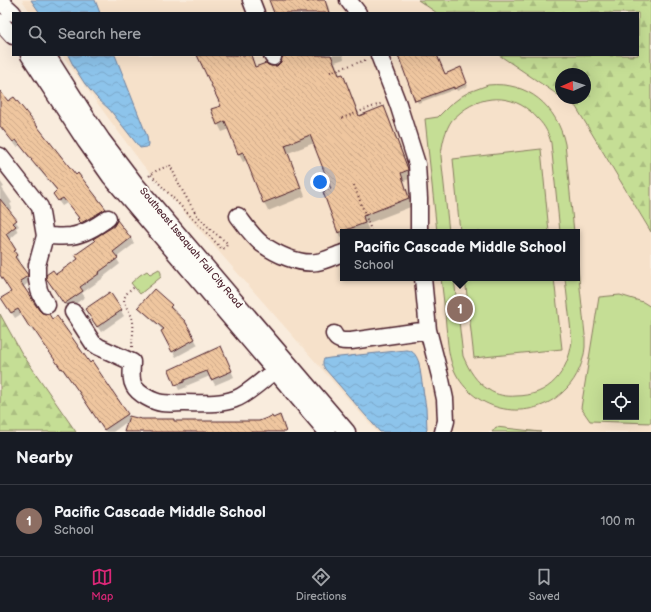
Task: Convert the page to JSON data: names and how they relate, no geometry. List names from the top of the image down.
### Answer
{
  "streets": {
    "street": ["Southeast Issaquah Fall City Road"]
  },
  "north": "left",
  "page": {
    "search": "Search here",
    "popup": ["Pacific Cascade Middle School", "School"],
    "pins": "1",
    "heading": "Nearby",
    "list": [
      {
        "mark": "1",
        "name": "Pacific Cascade Middle School",
        "note": "School",
        "value": "100 m"
      }
    ],
    "nav": ["Map", "Directions", "Saved"]
  }
}
